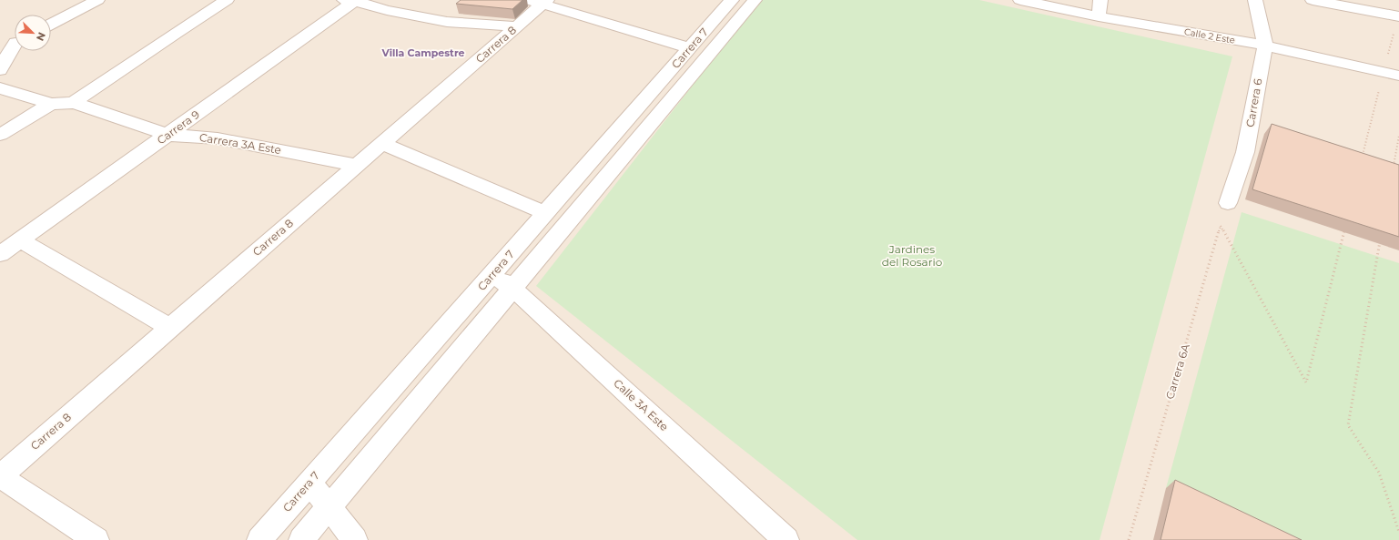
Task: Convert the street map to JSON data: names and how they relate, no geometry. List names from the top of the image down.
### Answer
{
  "streets": {
    "street": [
      "Calle 2 Este",
      "Carrera 8",
      "Carrera 7",
      "Carrera 6",
      "Carrera 9",
      "Carrera 3A Este",
      "Calle 3A Este"
    ],
    "path": ["Carrera 6A"]
  },
  "crossings": [
    ["Calle 2 Este", "Carrera 6"],
    ["Carrera 8", "Carrera 3A Este"],
    ["Carrera 7", "Calle 3A Este"],
    ["Carrera 6", "Carrera 6A"],
    ["Carrera 9", "Carrera 3A Este"]
  ],
  "districts": ["Villa Campestre"],
  "parks": ["Jardines del Rosario"],
  "north": "bottom right"
}
